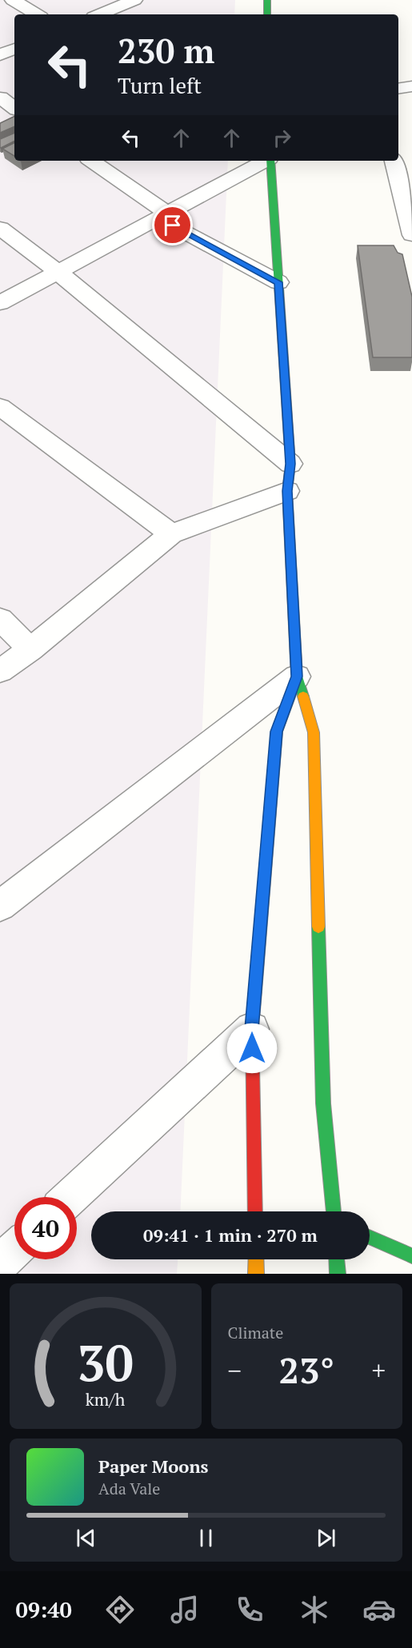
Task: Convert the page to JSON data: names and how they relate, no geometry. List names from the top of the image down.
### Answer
{
  "page": {
    "turn": ["230 m", "Turn left"],
    "limit": "40",
    "trip": "09:41 · 1 min · 270 m",
    "tile": "Climate",
    "heat": ["−", "23°", "+"],
    "song": ["Paper Moons", "Ada Vale"],
    "tabs": "09:40",
    "gauge": ["30", "km/h"]
  }
}
